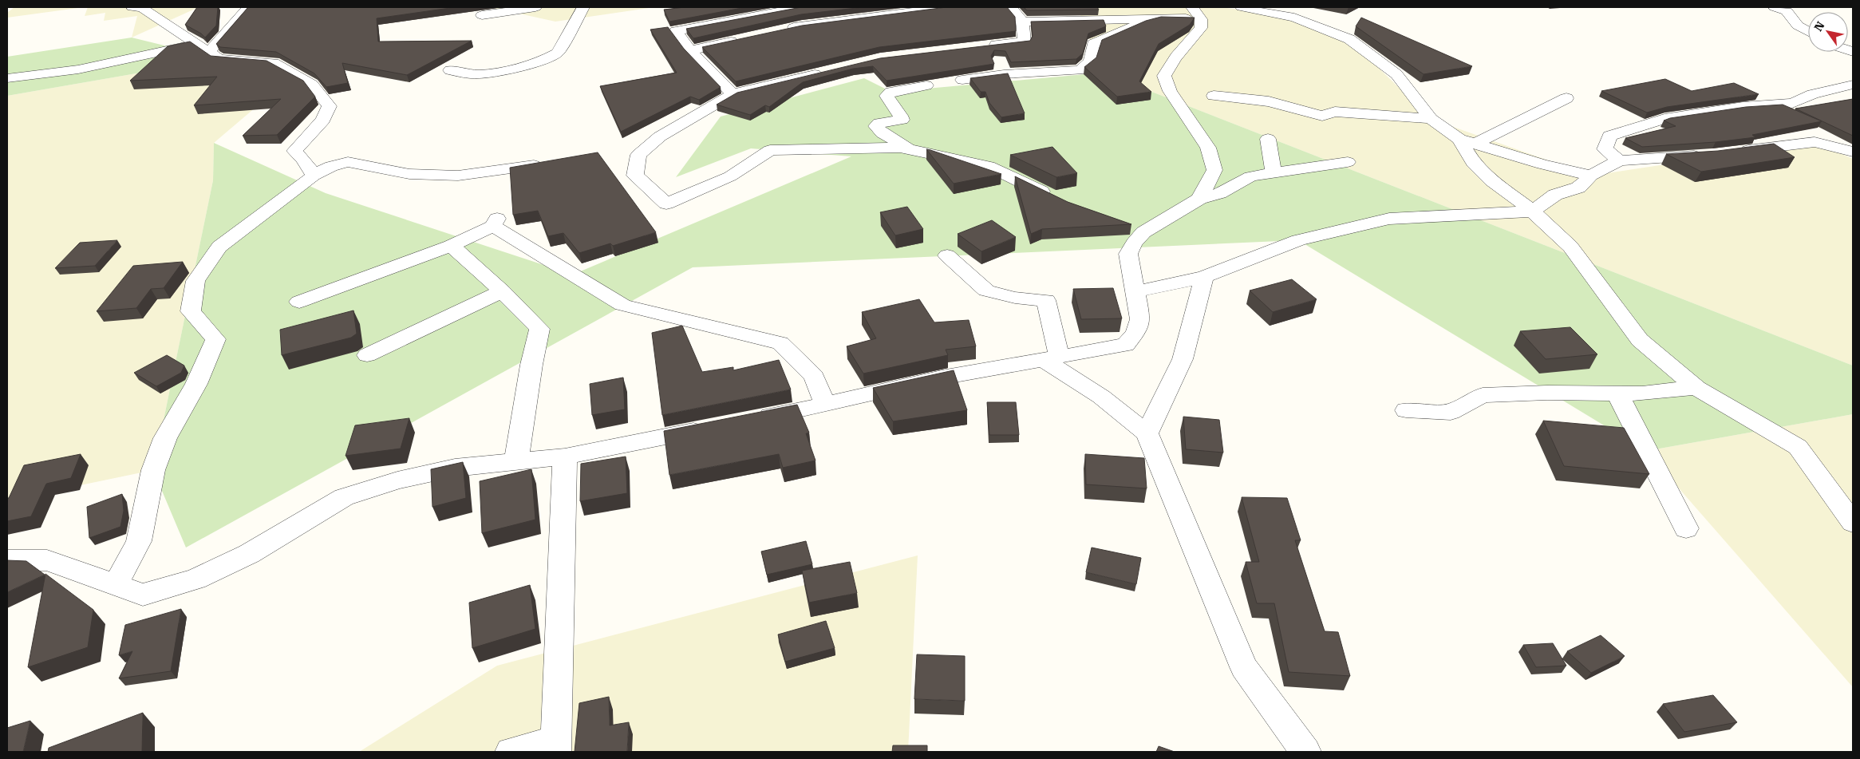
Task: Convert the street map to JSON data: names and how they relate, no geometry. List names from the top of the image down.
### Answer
{
  "north": "top left"
}
